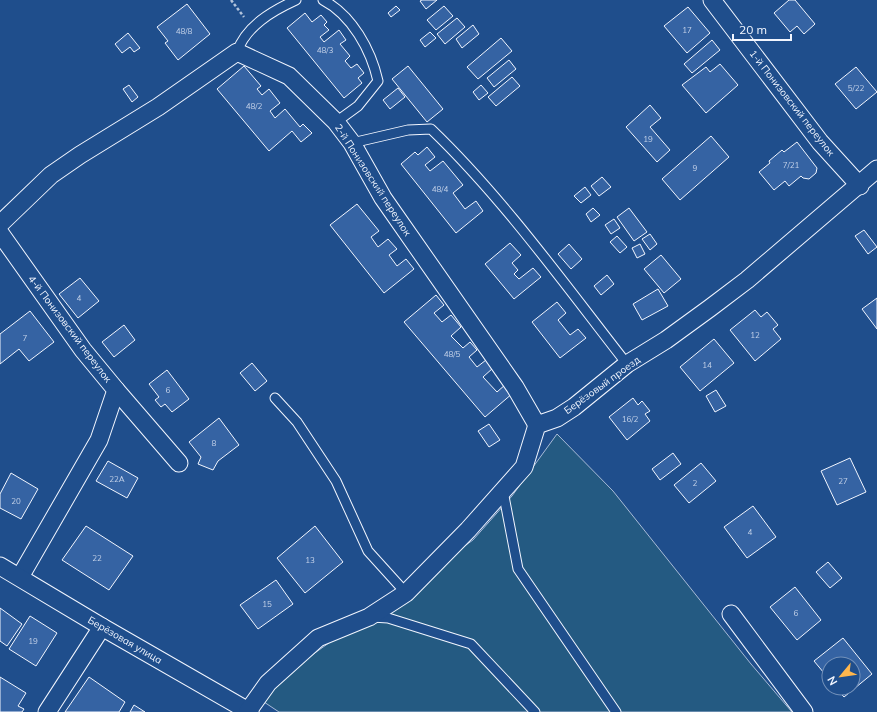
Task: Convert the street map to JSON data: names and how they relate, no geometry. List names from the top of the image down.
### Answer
{
  "streets": {
    "street": [
      "1-й Понизовский переулок",
      "2-й Понизовский переулок",
      "4-й Понизовский переулок",
      "Берёзовый проезд",
      "Берёзовая улица"
    ]
  },
  "crossings": [
    ["1-й Понизовский переулок", "Берёзовый проезд"],
    ["2-й Понизовский переулок", "Берёзовый проезд"],
    ["4-й Понизовский переулок", "Берёзовая улица"]
  ],
  "house_numbers": [
    "17",
    "48/8",
    "48/3",
    "5/22",
    "48/2",
    "19",
    "7/21",
    "9",
    "48/4",
    "4",
    "12",
    "7",
    "48/5",
    "14",
    "6",
    "16/2",
    "8",
    "22А",
    "27",
    "2",
    "20",
    "4",
    "22",
    "13",
    "15",
    "6",
    "19"
  ],
  "scale_bar": "20 m",
  "north": "bottom left"
}
